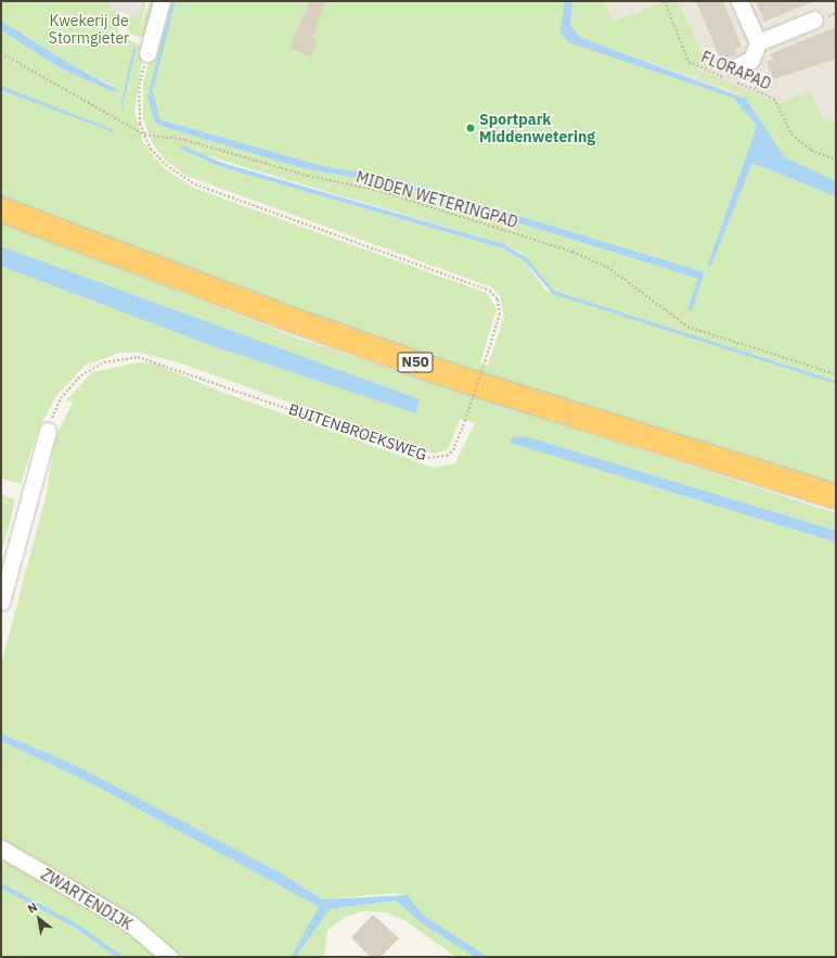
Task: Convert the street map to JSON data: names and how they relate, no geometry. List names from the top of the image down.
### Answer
{
  "streets": {
    "highway": ["N50"],
    "street": ["ZWARTENDIJK"],
    "path": ["FLORAPAD", "MIDDEN WETERINGPAD", "BUITENBROEKSWEG"]
  },
  "crossings": [
    ["MIDDEN WETERINGPAD", "BUITENBROEKSWEG"]
  ],
  "parks": ["Kwekerij de Stormgieter"],
  "places": ["Sportpark Middenwetering"],
  "north": "top left"
}
